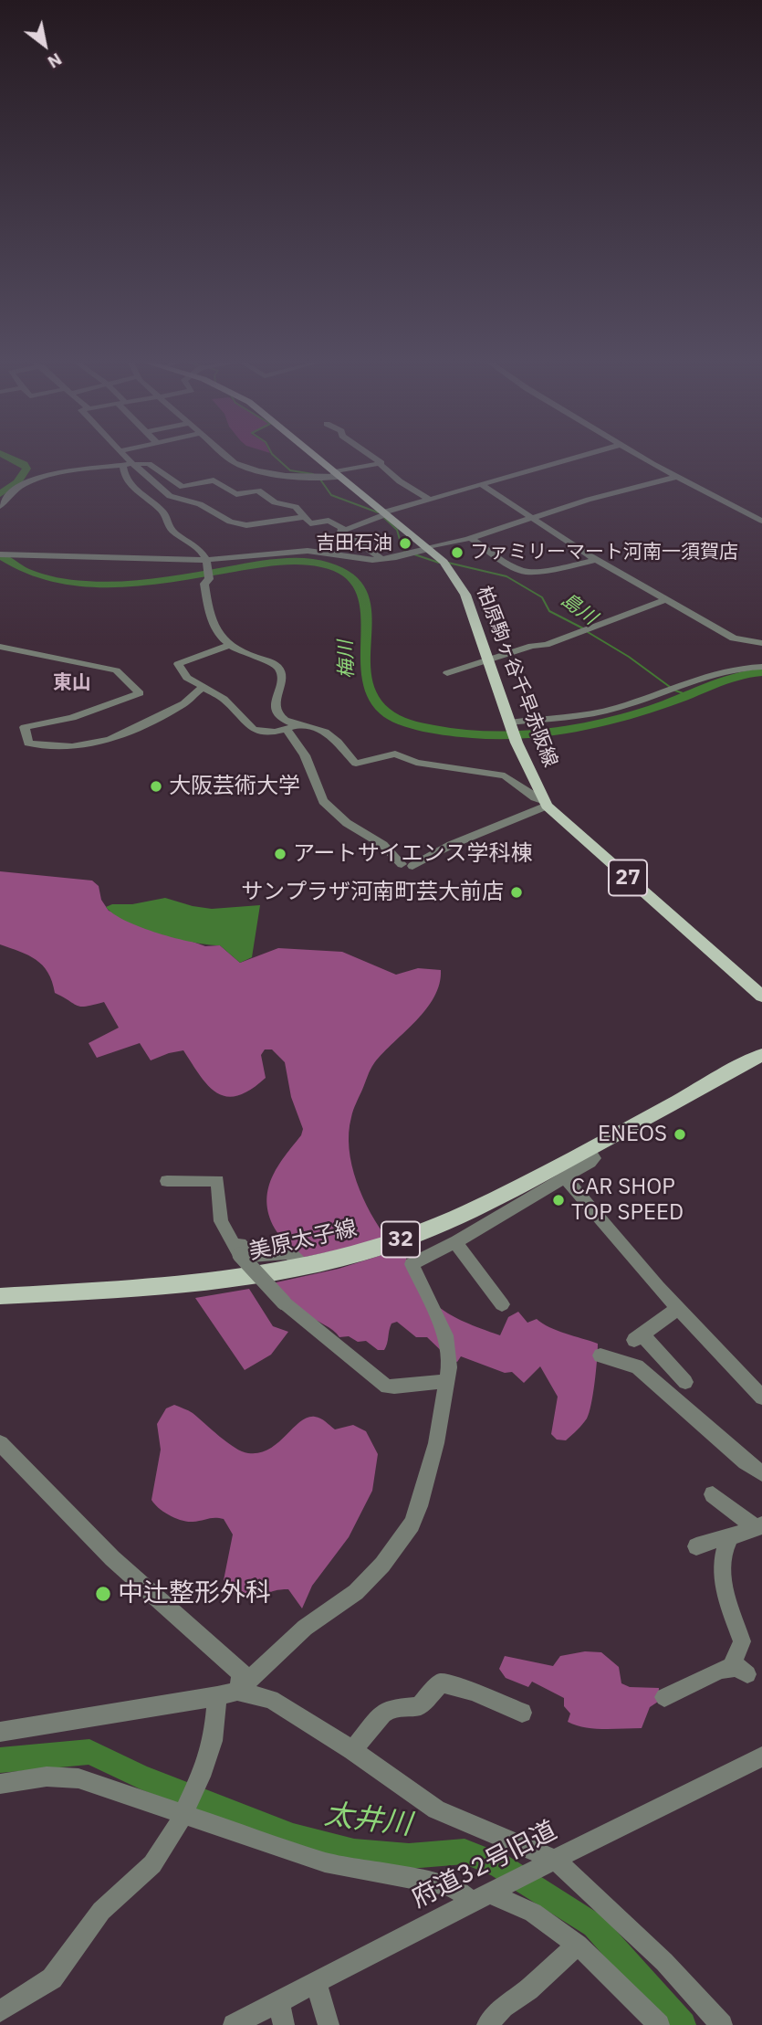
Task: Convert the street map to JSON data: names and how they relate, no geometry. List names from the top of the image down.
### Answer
{
  "streets": {
    "main road": [
      "柏原駒ヶ谷千早赤阪線",
      "27",
      "32",
      "美原太子線"
    ],
    "street": ["府道32号旧道"]
  },
  "districts": ["東山"],
  "water": ["島川", "梅川", "太井川"],
  "places": [
    "吉田石油",
    "ファミリーマート河南一須賀店",
    "大阪芸術大学",
    "アートサイエンス学科棟",
    "サンプラザ河南町芸大前店",
    "ENEOS",
    "CAR SHOP TOP SPEED",
    "中辻整形外科"
  ],
  "north": "bottom right"
}
